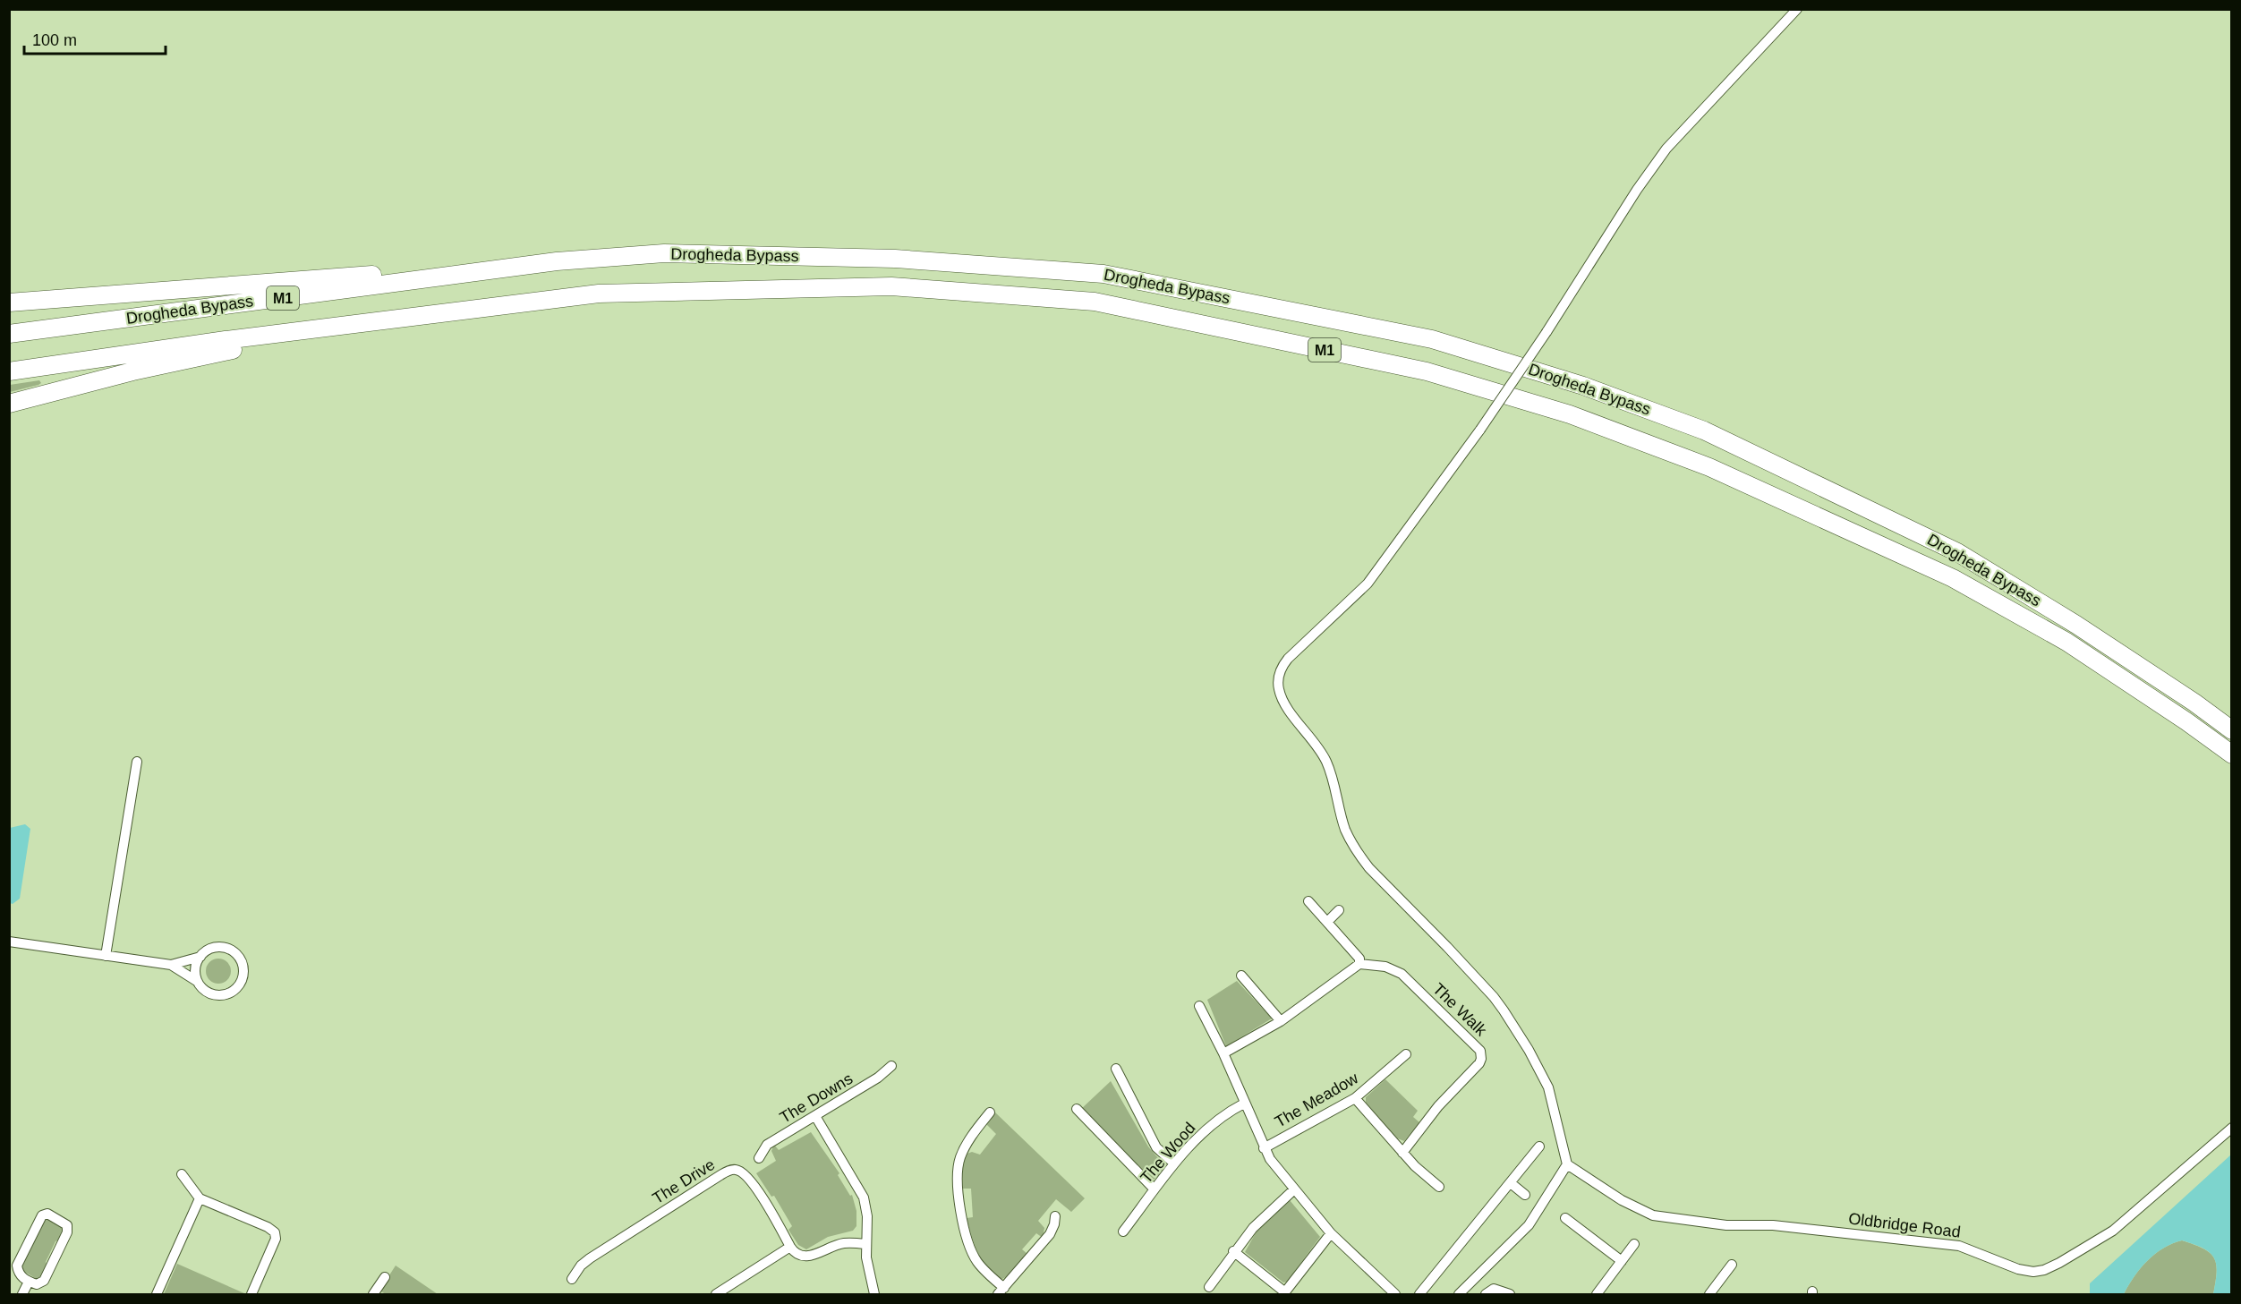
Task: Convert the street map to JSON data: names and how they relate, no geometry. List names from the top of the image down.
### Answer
{
  "streets": {
    "highway": ["Drogheda Bypass", "M1"],
    "street": [
      "The Walk",
      "The Downs",
      "The Meadow",
      "The Wood",
      "The Drive",
      "Oldbridge Road"
    ]
  },
  "scale_bar": "100 m"
}
